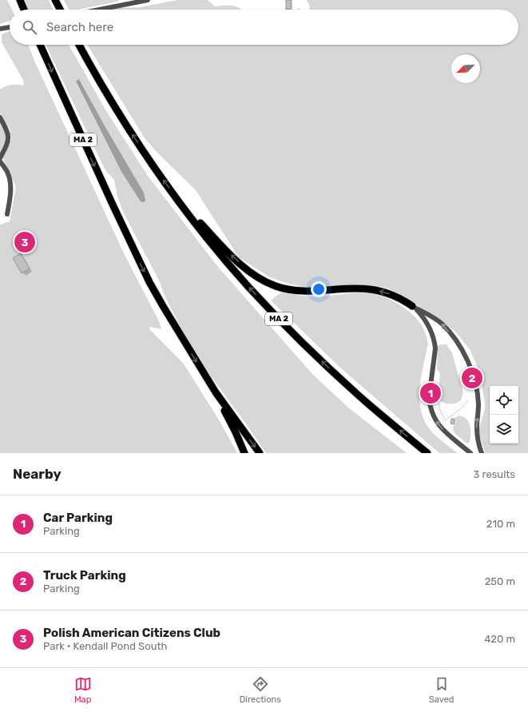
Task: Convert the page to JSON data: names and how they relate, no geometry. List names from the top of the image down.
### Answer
{
  "streets": {
    "highway": ["MA 2"]
  },
  "north": "bottom left",
  "page": {
    "search": "Search here",
    "pins": ["3", "2", "1"],
    "heading": ["Nearby", "3 results"],
    "list": [
      {
        "mark": "1",
        "name": "Car Parking",
        "note": "Parking",
        "value": "210 m"
      },
      {
        "mark": "2",
        "name": "Truck Parking",
        "note": "Parking",
        "value": "250 m"
      },
      {
        "mark": "3",
        "name": "Polish American Citizens Club",
        "note": "Park · Kendall Pond South",
        "value": "420 m"
      }
    ],
    "nav": ["Map", "Directions", "Saved"]
  }
}
